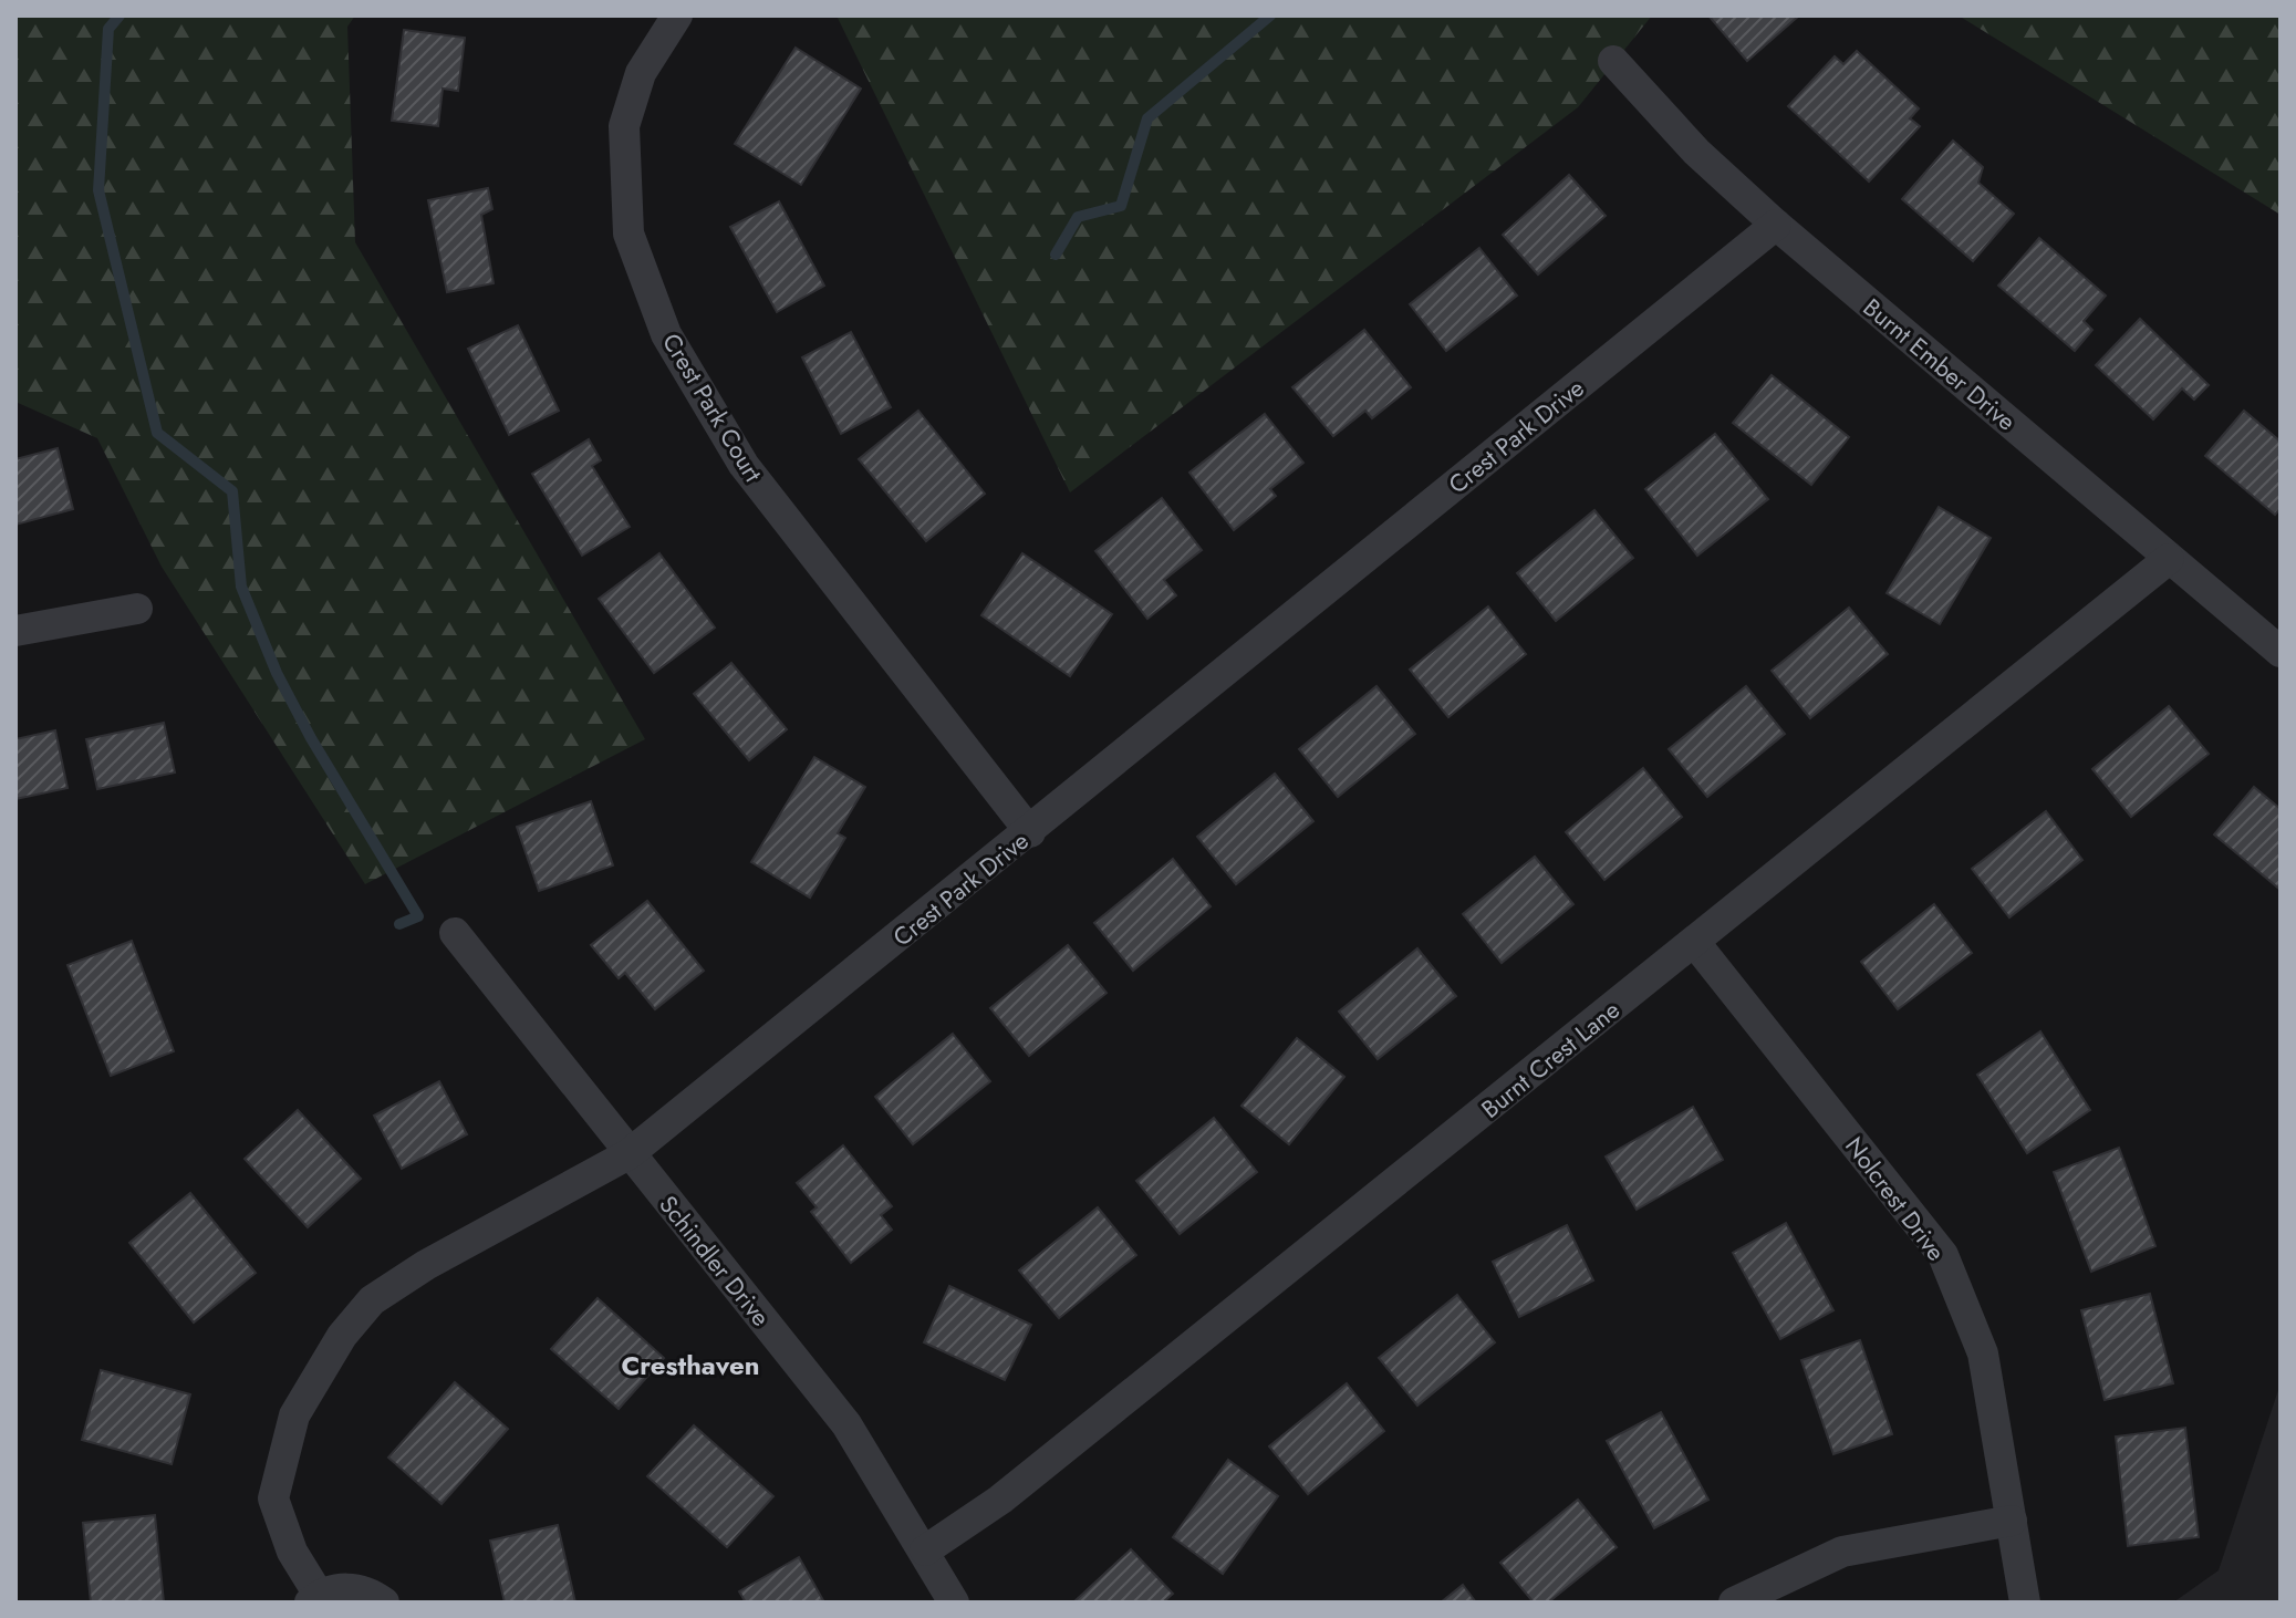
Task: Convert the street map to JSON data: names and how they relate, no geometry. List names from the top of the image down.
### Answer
{
  "streets": {
    "street": [
      "Burnt Ember Drive",
      "Crest Park Court",
      "Crest Park Drive",
      "Burnt Crest Lane",
      "Nolcrest Drive",
      "Schindler Drive"
    ]
  },
  "crossings": [
    ["Burnt Ember Drive", "Crest Park Drive"],
    ["Burnt Ember Drive", "Burnt Crest Lane"],
    ["Crest Park Court", "Crest Park Drive"],
    ["Crest Park Drive", "Schindler Drive"],
    ["Burnt Crest Lane", "Nolcrest Drive"],
    ["Burnt Crest Lane", "Schindler Drive"]
  ],
  "districts": ["Cresthaven"]
}
